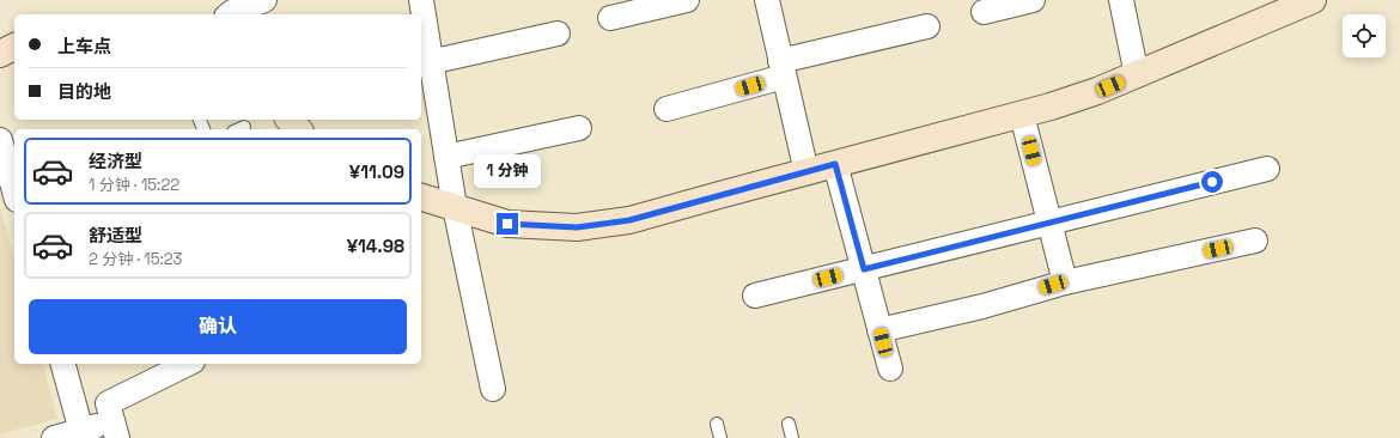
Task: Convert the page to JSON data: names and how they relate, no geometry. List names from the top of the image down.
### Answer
{
  "page": {
    "banner": ["上车点", "目的地"],
    "list": [
      {
        "name": "经济型",
        "note": "1 分钟 · 15:22",
        "value": "¥11.09"
      },
      {
        "name": "舒适型",
        "note": "2 分钟 · 15:23",
        "value": "¥14.98"
      }
    ],
    "bubble": "1 分钟",
    "buttons": "确认"
  }
}
